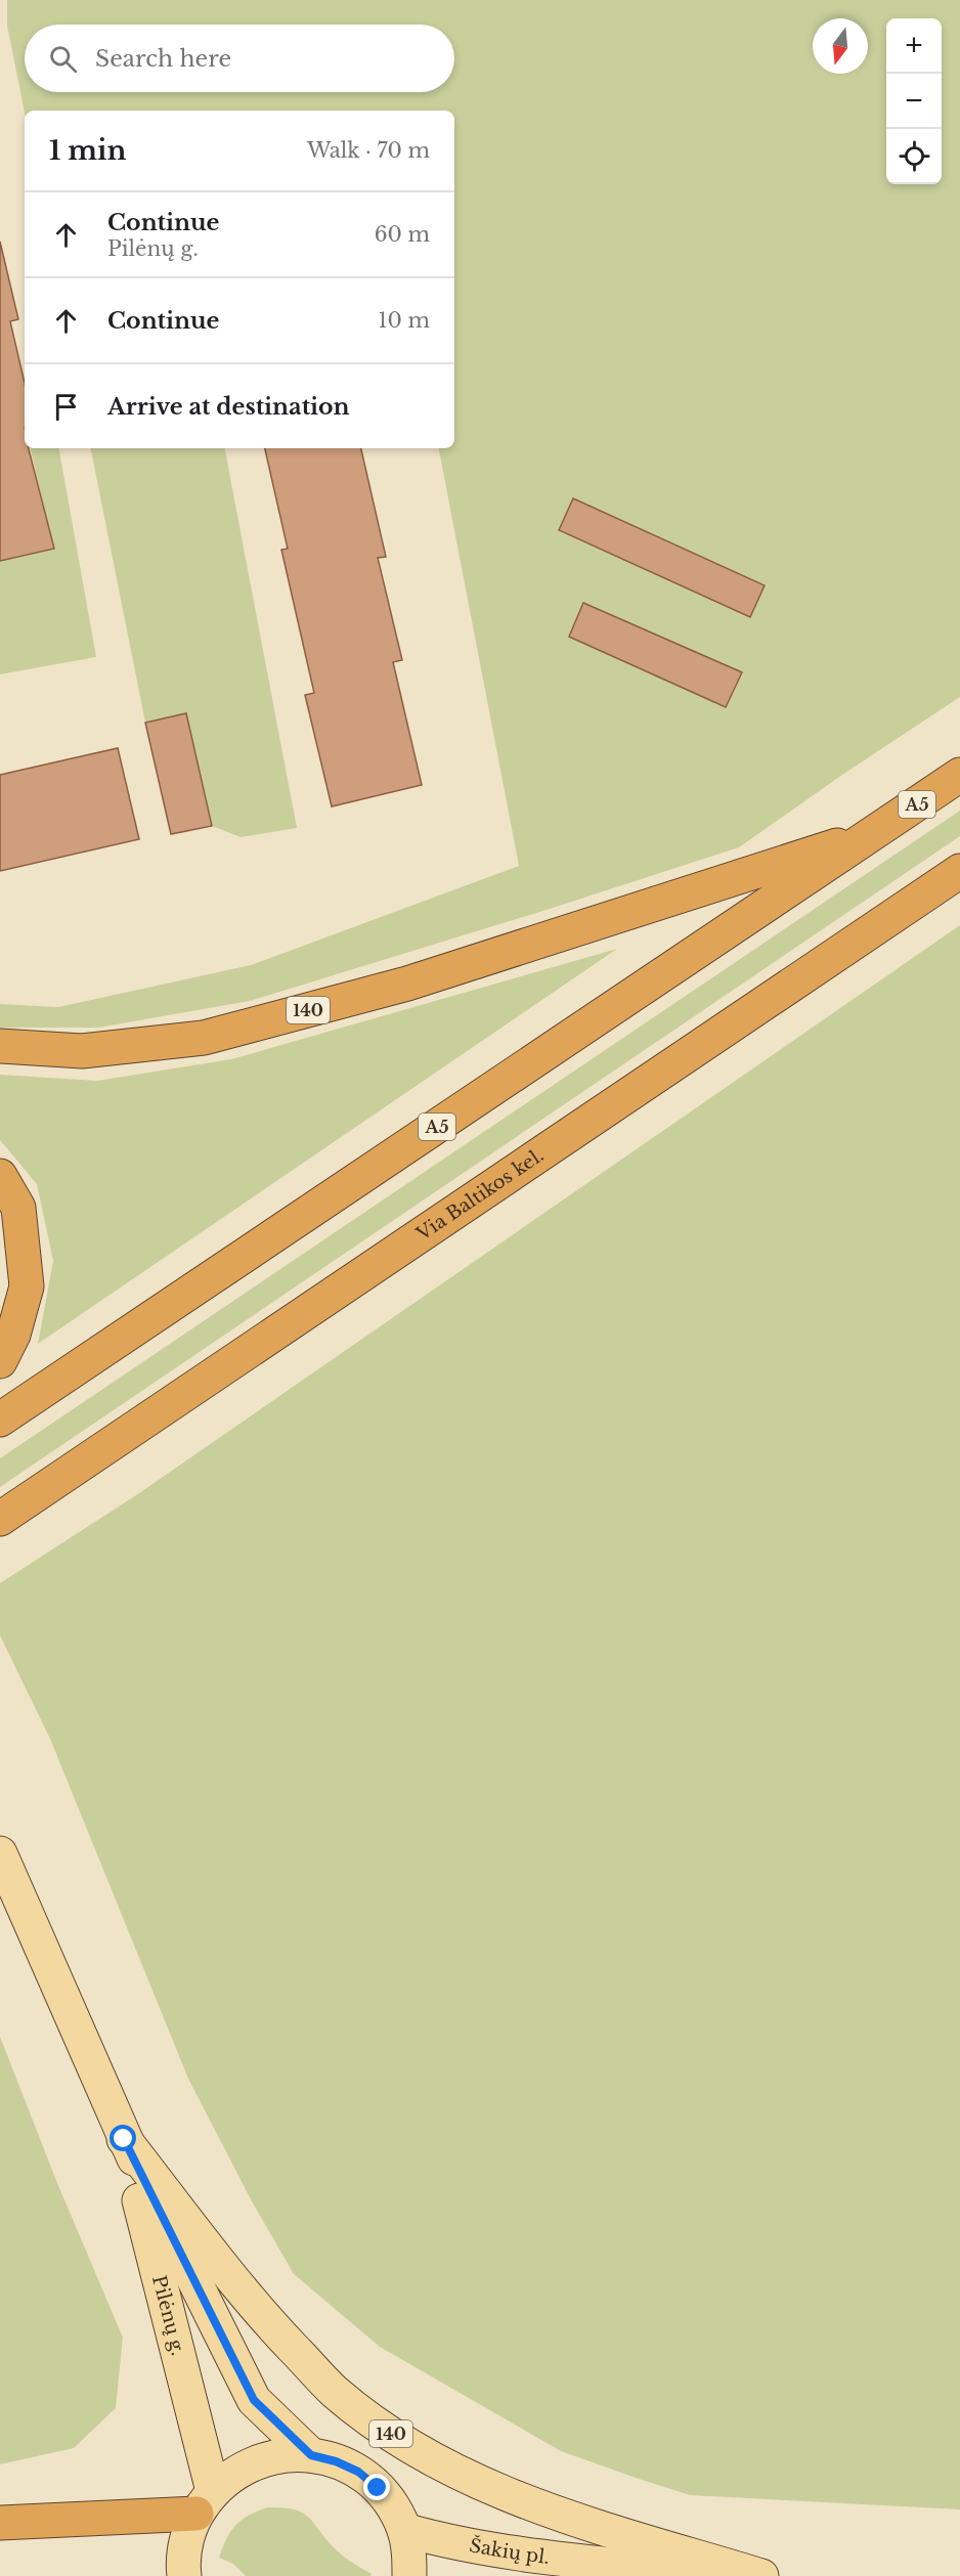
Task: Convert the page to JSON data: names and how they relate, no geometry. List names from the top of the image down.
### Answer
{
  "streets": {
    "highway": ["A5", "140", "Via Baltikos kel."],
    "main road": ["Pilėnų g.", "Šakių pl."]
  },
  "crossings": [
    ["A5", "140"],
    ["140", "Pilėnų g."]
  ],
  "north": "bottom",
  "page": {
    "map_buttons": ["+", "−"],
    "search": "Search here",
    "heading": ["1 min", "Walk · 70 m"],
    "list": [
      ["Continue", "Pilėnų g.", "60 m"],
      ["Continue", "10 m"],
      "Arrive at destination"
    ]
  }
}
